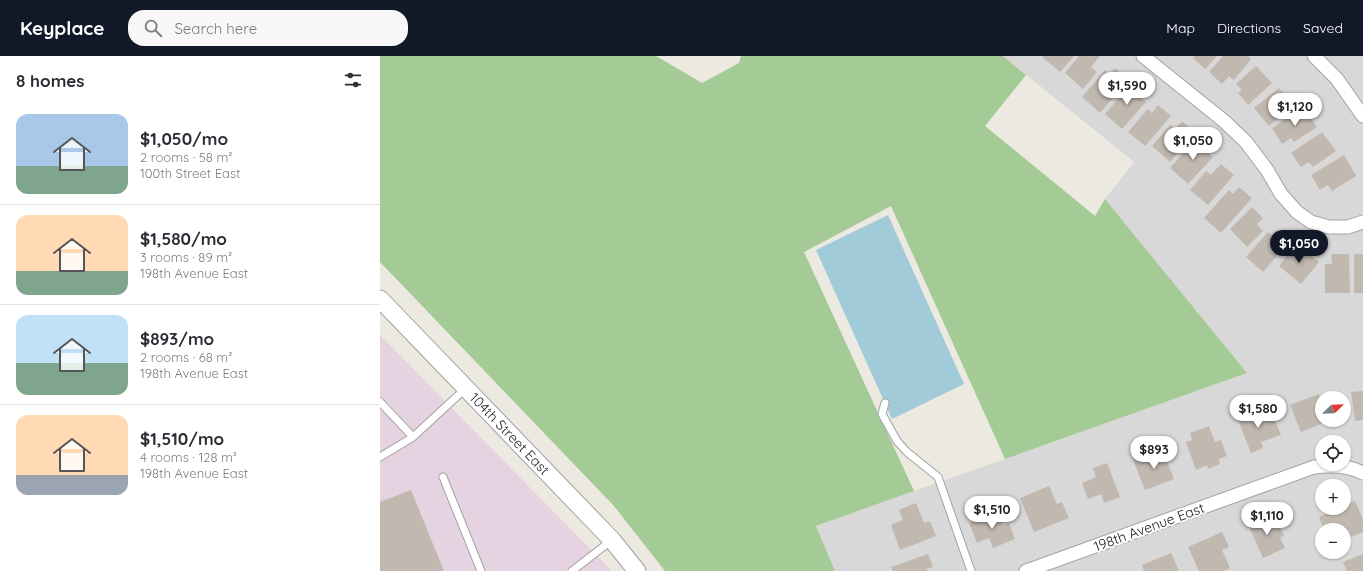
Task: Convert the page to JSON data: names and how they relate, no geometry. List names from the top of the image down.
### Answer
{
  "streets": {
    "street": ["104th Street East", "198th Avenue East"]
  },
  "north": "top right",
  "page": {
    "header": "Keyplace",
    "search": "Search here",
    "nav": ["Map", "Directions", "Saved"],
    "heading": "8 homes",
    "price": [
      "$1,590",
      "$1,120",
      "$1,050",
      "$1,050",
      "$1,580",
      "$893",
      "$1,510",
      "$1,110"
    ],
    "list": [
      {
        "name": "$1,050/mo",
        "note": "2 rooms · 58 m² · 100th Street East"
      },
      {
        "name": "$1,580/mo",
        "note": "3 rooms · 89 m² · 198th Avenue East"
      },
      {
        "name": "$893/mo",
        "note": "2 rooms · 68 m² · 198th Avenue East"
      },
      {
        "name": "$1,510/mo",
        "note": "4 rooms · 128 m² · 198th Avenue East"
      }
    ],
    "map_buttons": ["+", "−"]
  }
}
